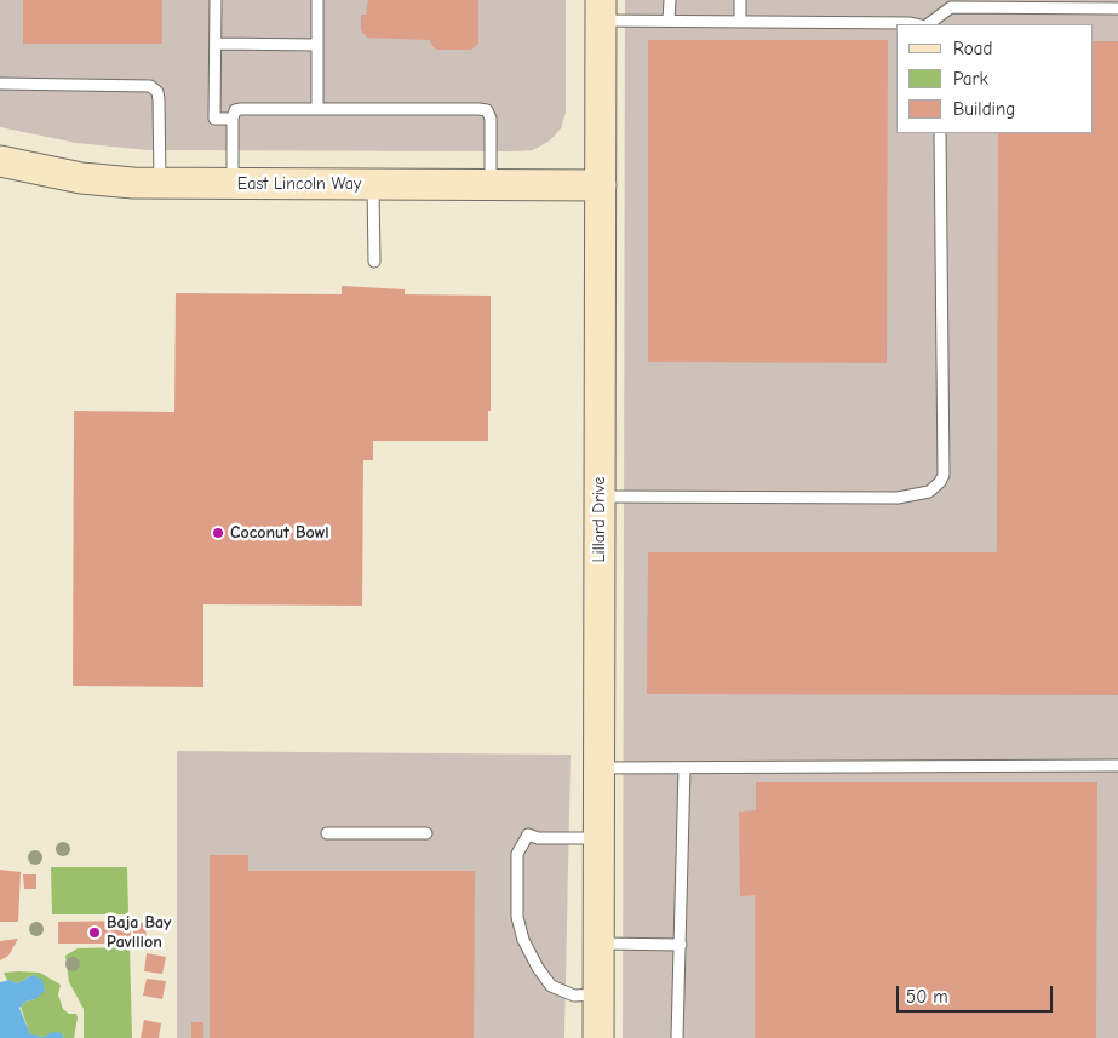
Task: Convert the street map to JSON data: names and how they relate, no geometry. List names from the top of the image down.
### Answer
{
  "streets": {
    "street": ["East Lincoln Way", "Lillard Drive"]
  },
  "crossings": [
    ["East Lincoln Way", "Lillard Drive"]
  ],
  "places": ["Coconut Bowl", "Baja Bay Pavilion"],
  "legend": ["Road", "Park", "Building"],
  "scale_bar": "50 m"
}
